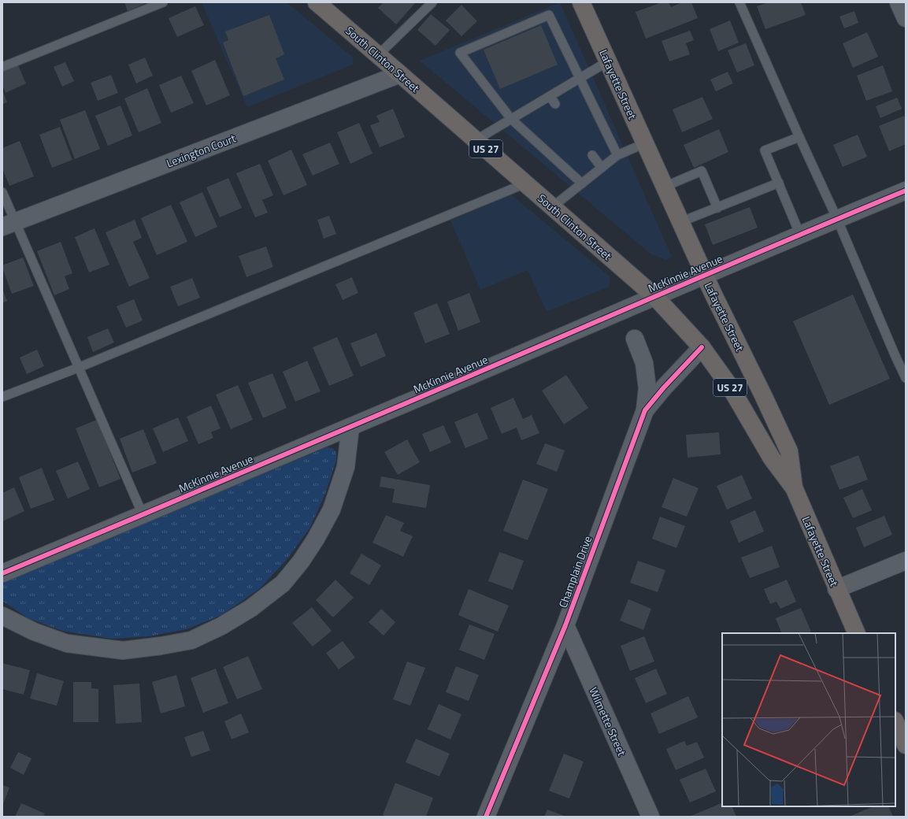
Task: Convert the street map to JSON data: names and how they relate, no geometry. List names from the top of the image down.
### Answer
{
  "streets": {
    "highway": ["South Clinton Street", "Lafayette Street", "US 27"],
    "street": [
      "Lexington Court",
      "McKinnie Avenue",
      "Champlain Drive",
      "Wilmette Street"
    ]
  },
  "crossings": [
    ["South Clinton Street", "Lafayette Street"],
    ["South Clinton Street", "Lexington Court"],
    ["South Clinton Street", "McKinnie Avenue"],
    ["South Clinton Street", "Champlain Drive"],
    ["Lafayette Street", "McKinnie Avenue"],
    ["Champlain Drive", "Wilmette Street"]
  ]
}
